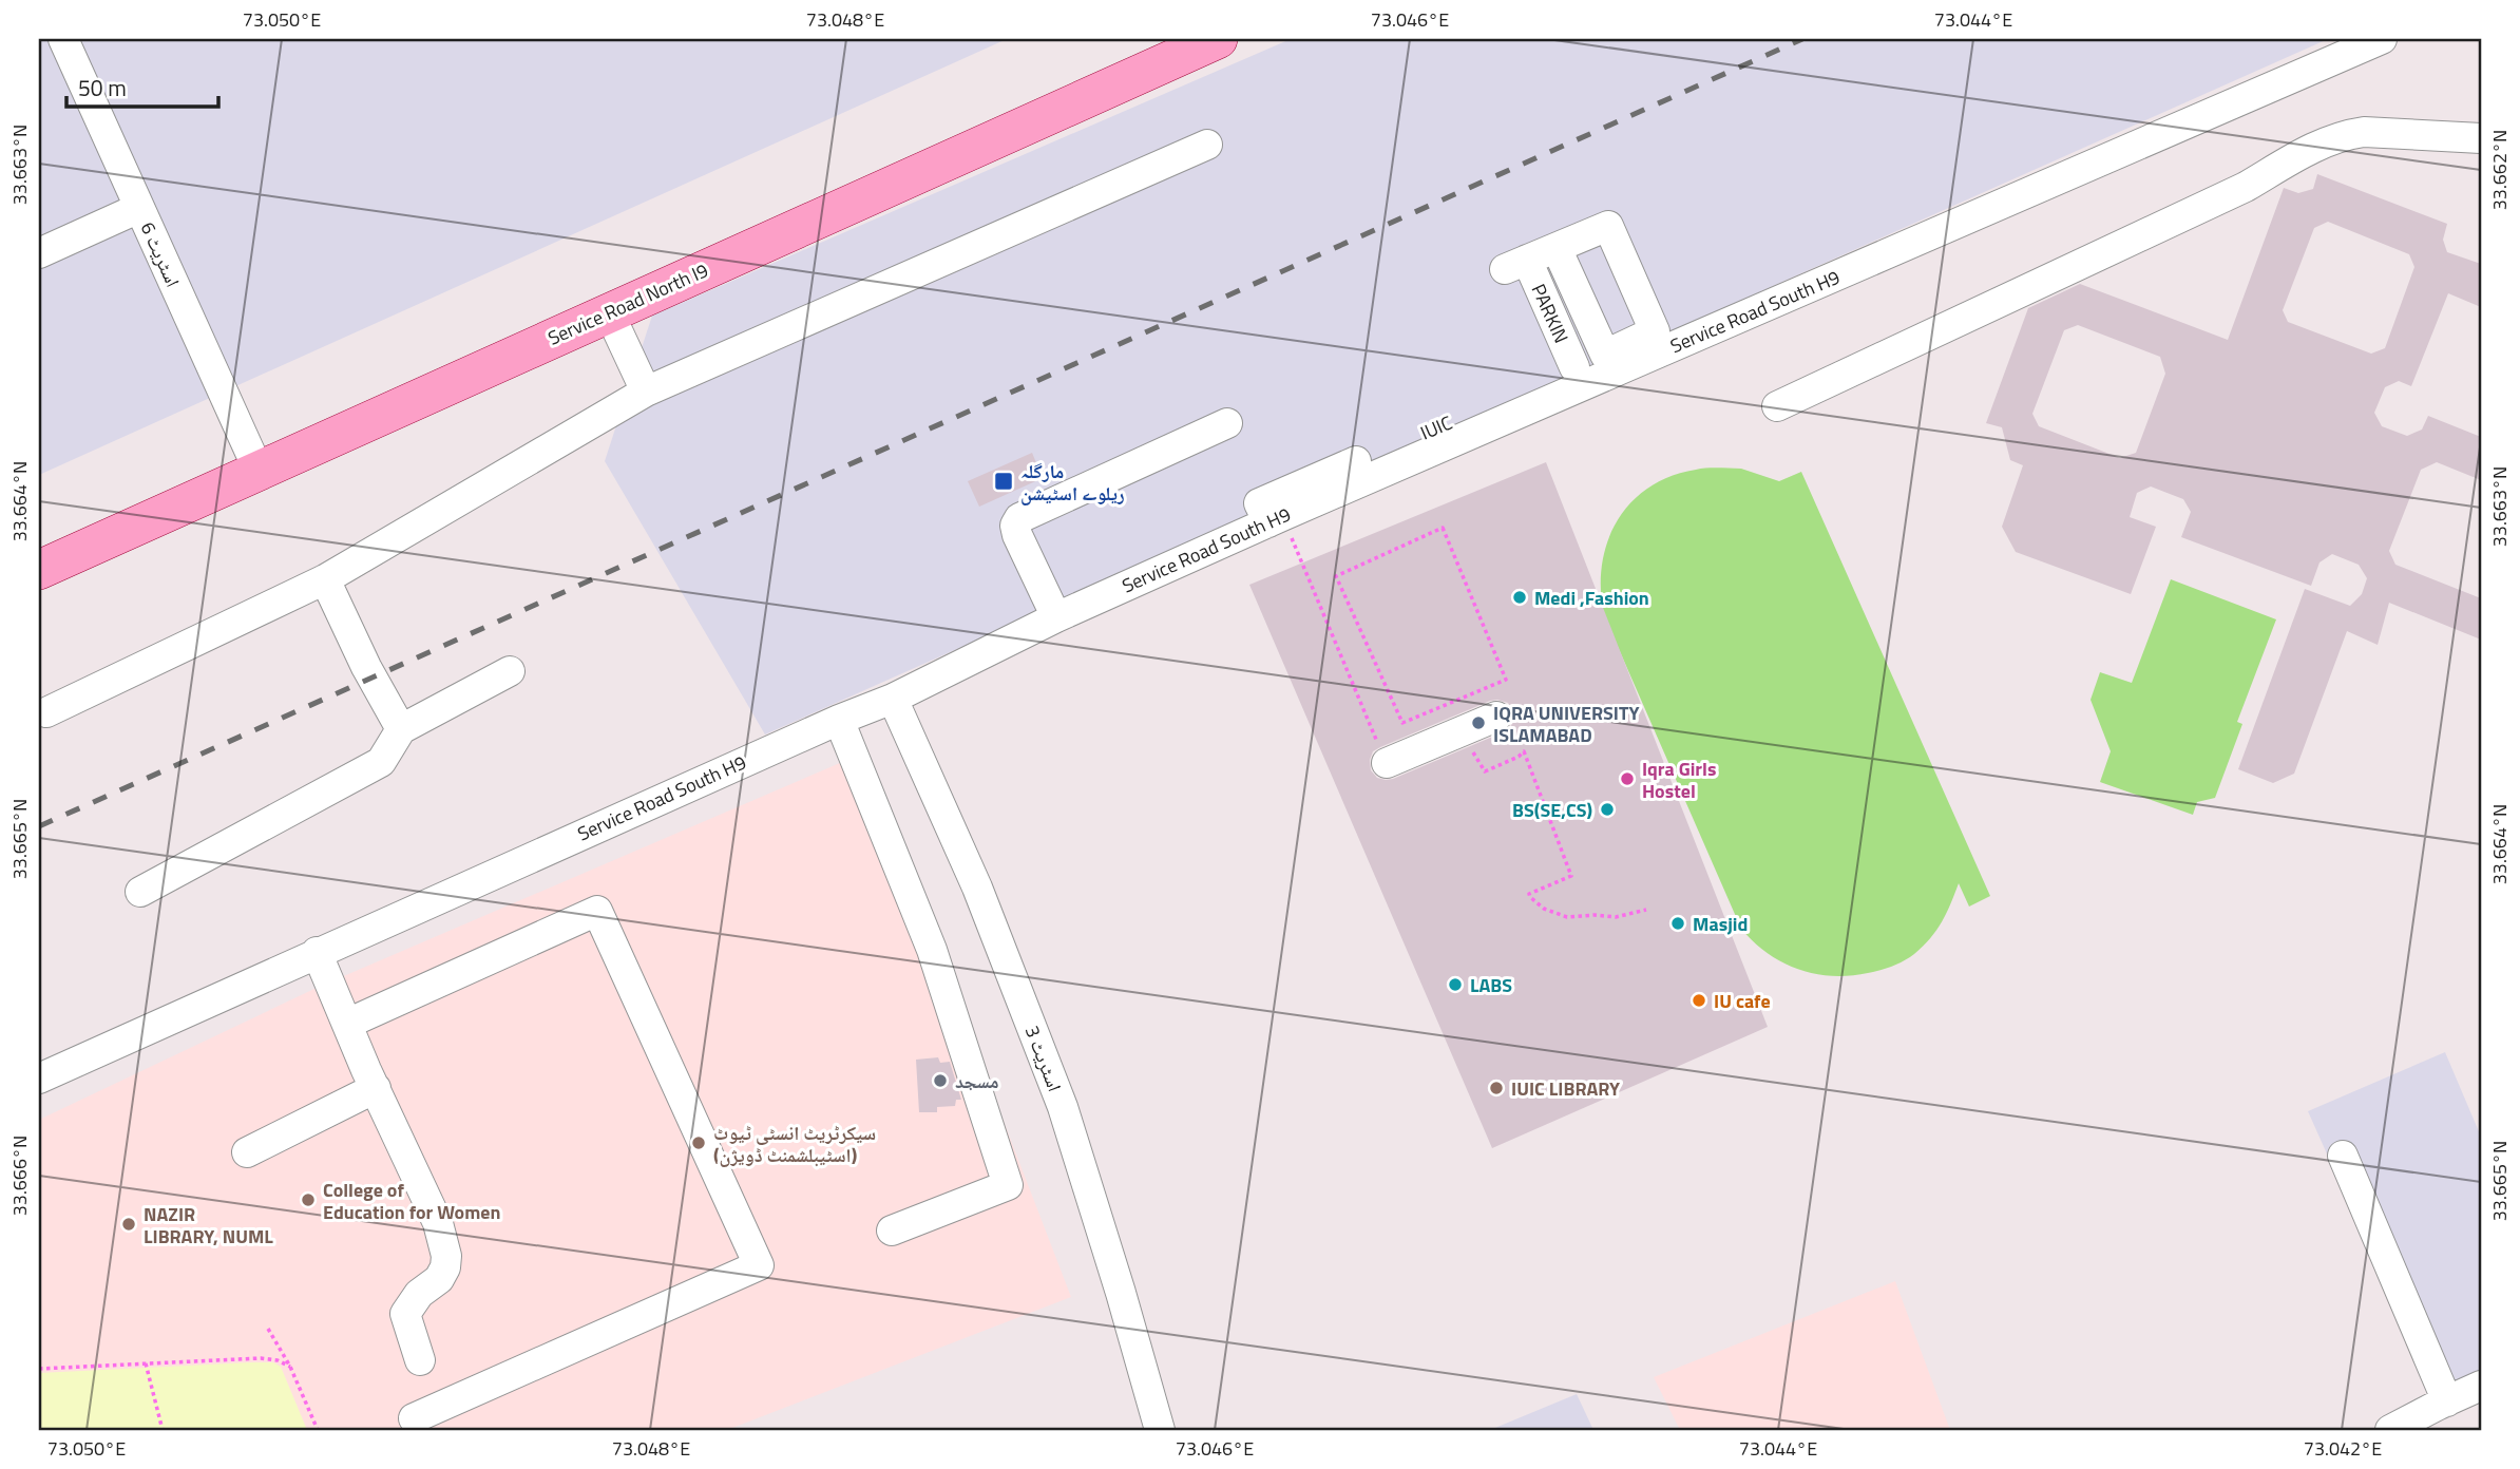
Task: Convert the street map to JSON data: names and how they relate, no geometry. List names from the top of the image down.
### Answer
{
  "streets": {
    "main road": ["Service Road North I9"],
    "street": [
      "اسٹریٹ 6",
      "Service Road South H9",
      "PARKIN",
      "IUIC",
      "اسٹریٹ 3"
    ]
  },
  "crossings": [
    ["اسٹریٹ 6", "Service Road North I9"],
    ["Service Road South H9", "IUIC"],
    ["Service Road South H9", "اسٹریٹ 3"],
    ["PARKIN", "IUIC"]
  ],
  "places": {
    "transit": ["مارگلہ ریلوے اسٹیشن"],
    "other": [
      "Medi ,Fashion",
      "IQRA UNIVERSITY ISLAMABAD",
      "Iqra Girls Hostel",
      "BS(SE,CS)",
      "Masjid",
      "LABS",
      "IU cafe",
      "مسجد",
      "IUIC LIBRARY",
      "سیکرٹریٹ انسٹی ٹیوٹ (اسٹیبلشمنٹ ڈویژن)",
      "College of Education for Women",
      "NAZIR LIBRARY, NUML"
    ]
  },
  "scale_bar": "50 m",
  "coordinates": [
    "73.050°E",
    "73.048°E",
    "73.046°E",
    "73.044°E",
    "33.663°N",
    "33.662°N",
    "33.664°N",
    "33.665°N",
    "33.666°N",
    "73.042°E"
  ]
}
